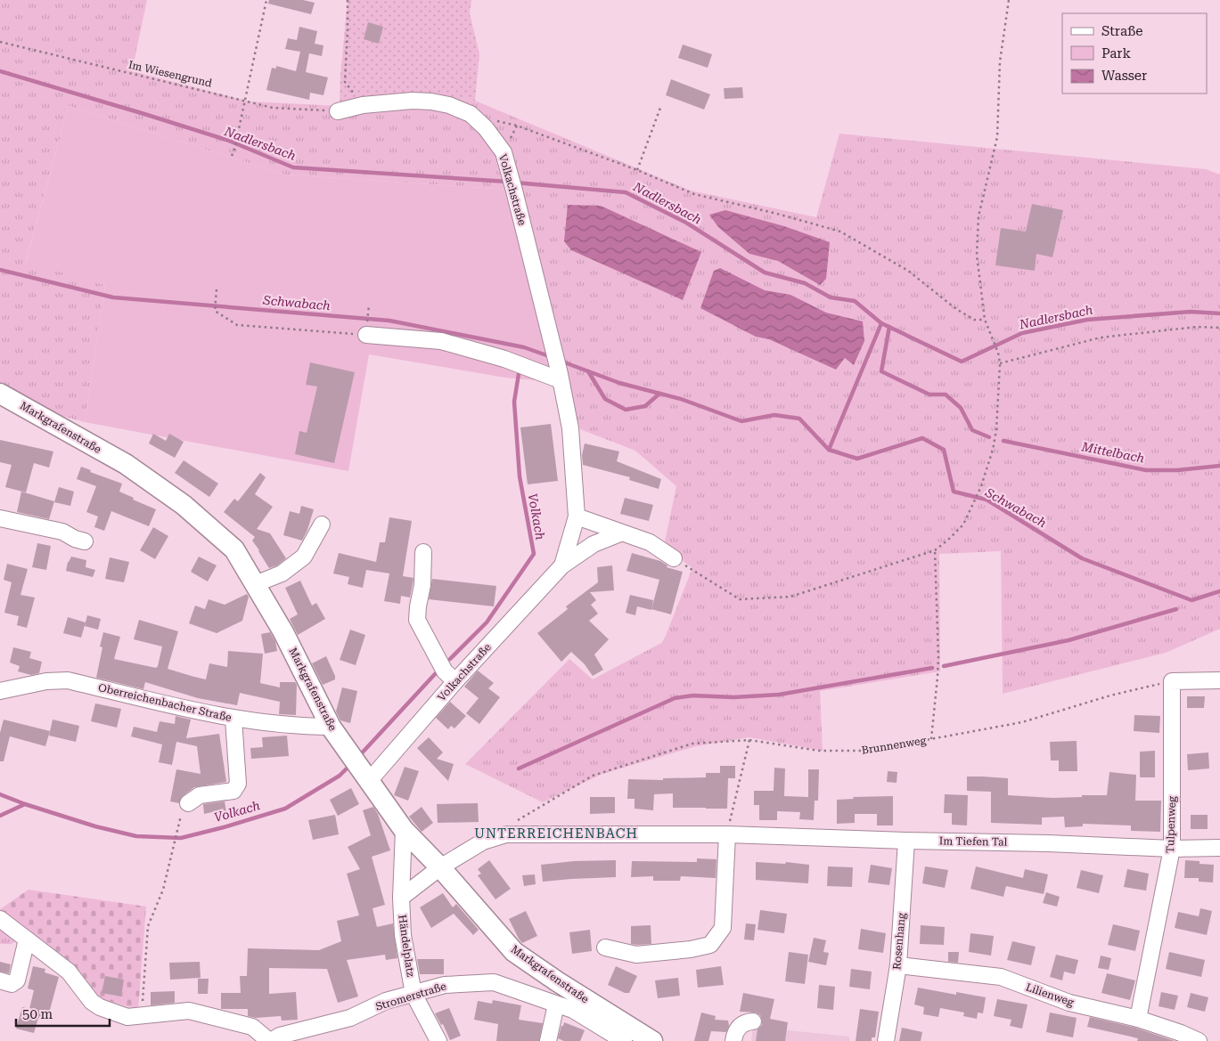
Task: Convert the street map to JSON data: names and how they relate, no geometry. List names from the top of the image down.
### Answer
{
  "streets": {
    "main road": ["Markgrafenstraße"],
    "street": [
      "Volkachstraße",
      "Oberreichenbacher Straße",
      "Tulpenweg",
      "Im Tiefen Tal",
      "Rosenhang",
      "Händelplatz",
      "Lilienweg",
      "Stromerstraße"
    ],
    "path": ["Im Wiesengrund", "Brunnenweg"]
  },
  "crossings": [
    ["Im Wiesengrund", "Volkachstraße"],
    ["Volkachstraße", "Markgrafenstraße"],
    ["Markgrafenstraße", "Oberreichenbacher Straße"],
    ["Markgrafenstraße", "Im Tiefen Tal"],
    ["Markgrafenstraße", "Händelplatz"],
    ["Brunnenweg", "Tulpenweg"],
    ["Brunnenweg", "Im Tiefen Tal"],
    ["Tulpenweg", "Im Tiefen Tal"],
    ["Tulpenweg", "Lilienweg"],
    ["Im Tiefen Tal", "Rosenhang"],
    ["Rosenhang", "Lilienweg"],
    ["Händelplatz", "Stromerstraße"]
  ],
  "districts": ["UNTERREICHENBACH"],
  "water": [
    "Nadlersbach",
    "Schwabach",
    "Mittelbach",
    "Volkach"
  ],
  "legend": ["Straße", "Park", "Wasser"],
  "scale_bar": "50 m"
}
